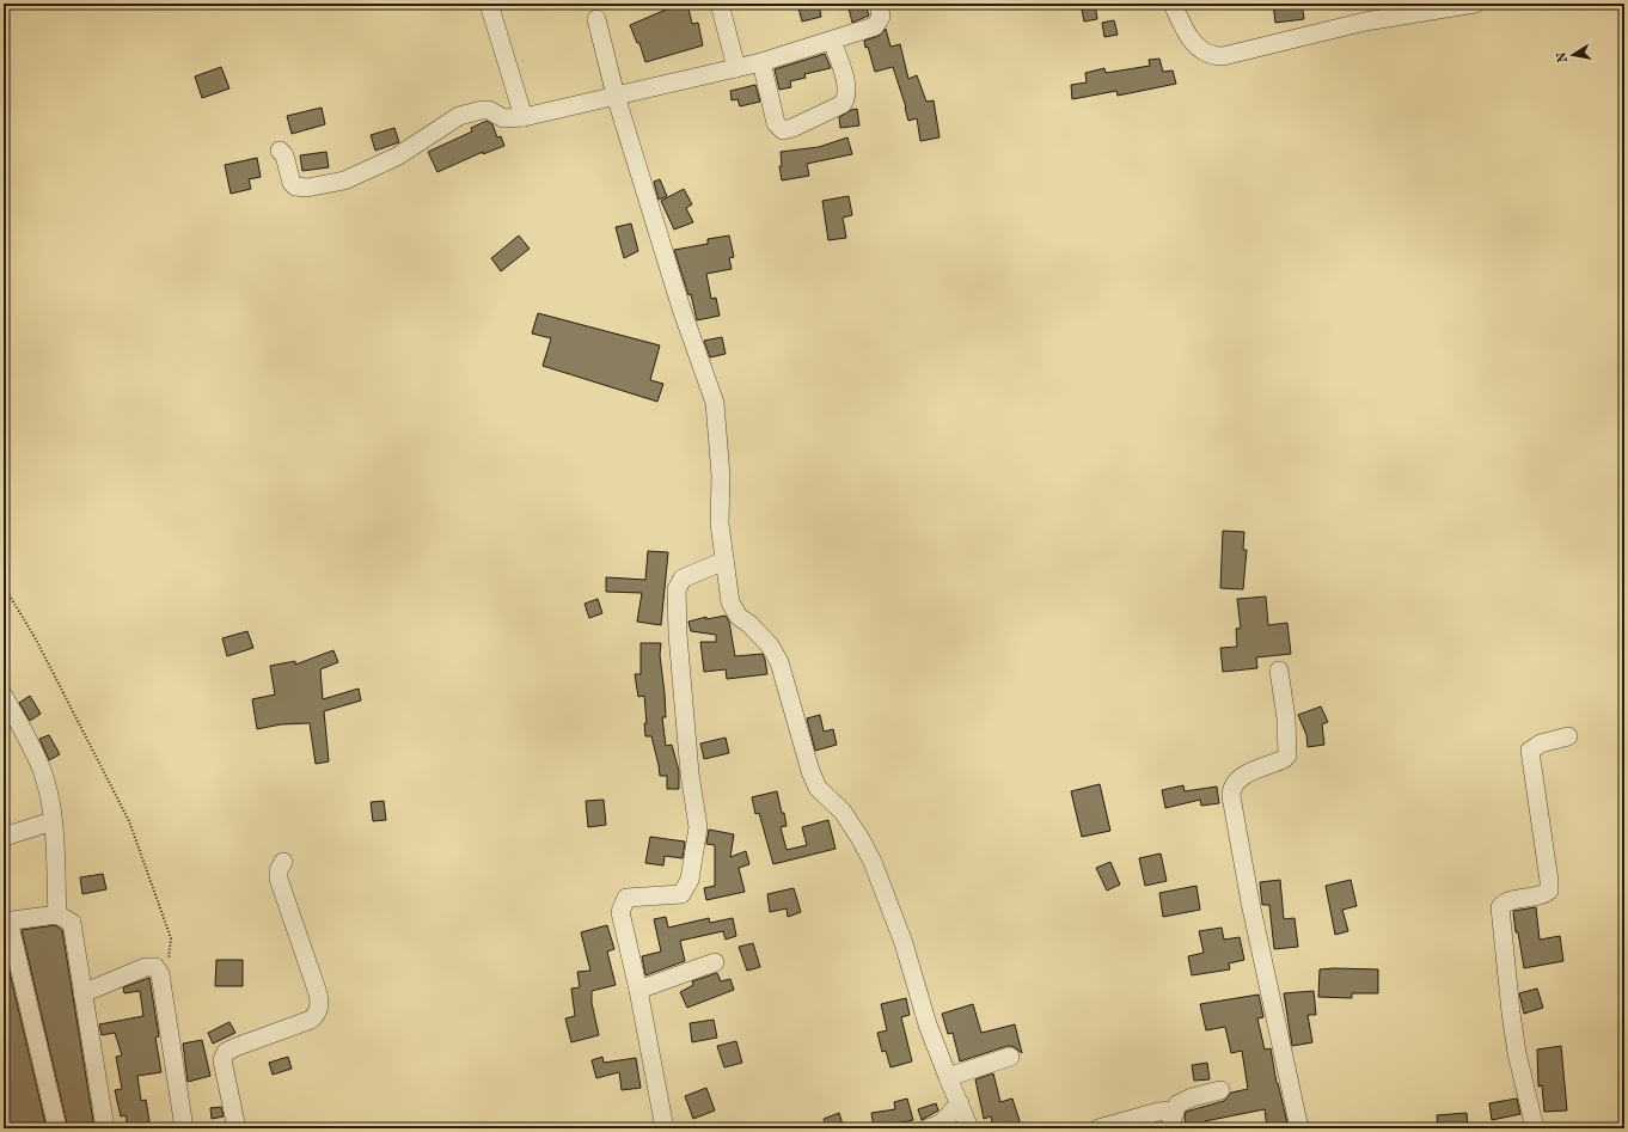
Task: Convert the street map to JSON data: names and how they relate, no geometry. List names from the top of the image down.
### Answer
{
  "north": "left"
}
